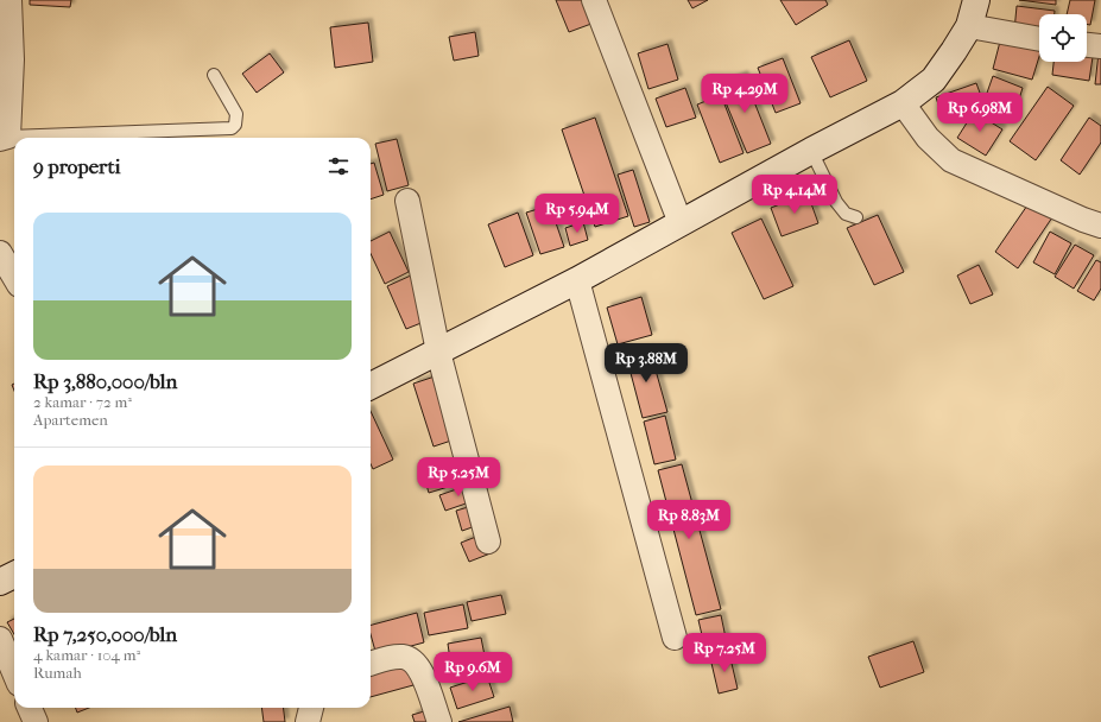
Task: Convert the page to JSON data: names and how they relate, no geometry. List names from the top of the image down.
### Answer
{
  "page": {
    "price": [
      "Rp 4.29M",
      "Rp 6.98M",
      "Rp 4.14M",
      "Rp 5.94M",
      "Rp 3.88M",
      "Rp 5.25M",
      "Rp 8.83M",
      "Rp 7.25M",
      "Rp 9.6M"
    ],
    "heading": "9 properti",
    "list": [
      {
        "name": "Rp 3,880,000/bln",
        "note": "2 kamar · 72 m² · Apartemen"
      },
      {
        "name": "Rp 7,250,000/bln",
        "note": "4 kamar · 104 m² · Rumah"
      }
    ]
  }
}
